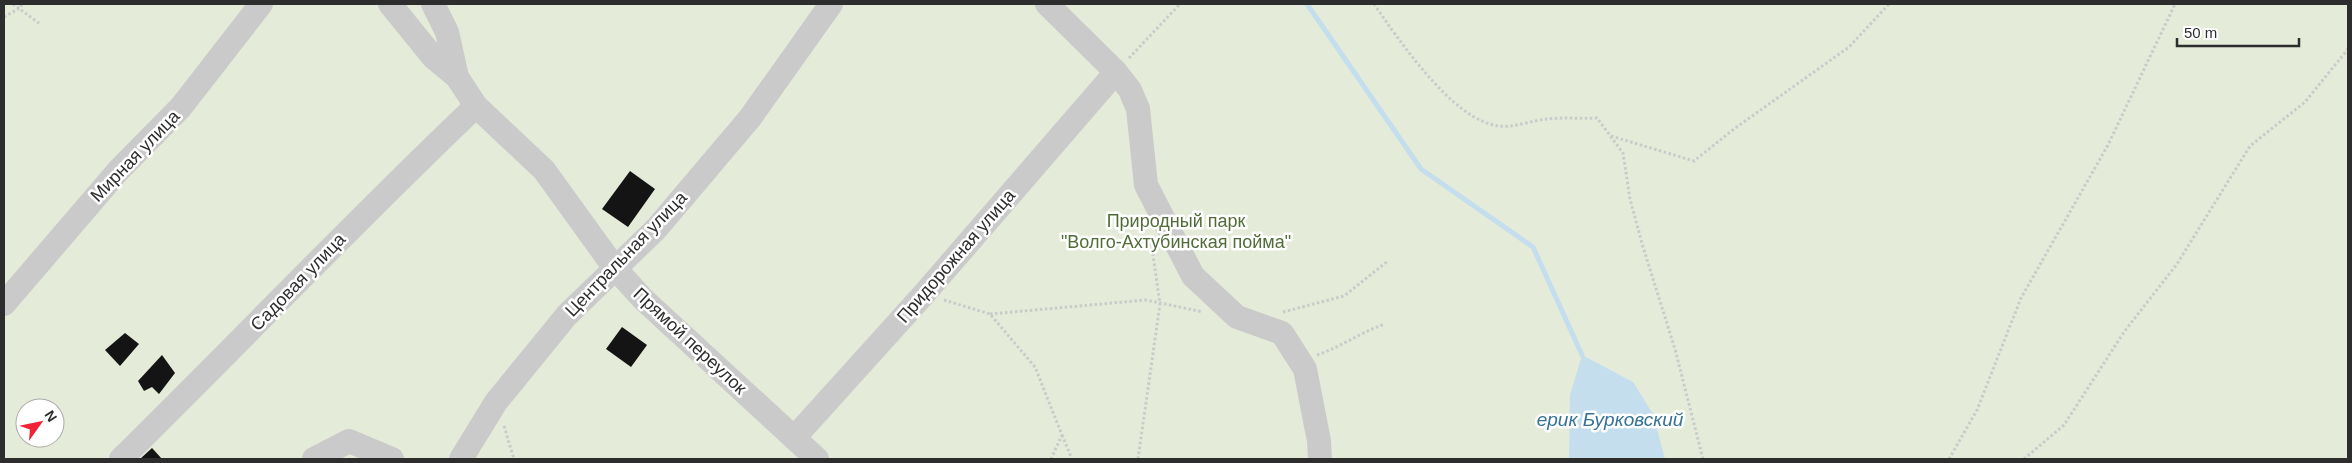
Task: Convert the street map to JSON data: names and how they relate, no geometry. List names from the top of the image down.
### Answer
{
  "streets": {
    "street": [
      "Мирная улица",
      "Центральная улица",
      "Придорожная улица",
      "Садовая улица",
      "Прямой переулок"
    ]
  },
  "crossings": [
    ["Центральная улица", "Прямой переулок"],
    ["Придорожная улица", "Прямой переулок"],
    ["Садовая улица", "Прямой переулок"]
  ],
  "water": ["ерик Бурковский"],
  "parks": ["Природный парк \"Волго-Ахтубинская пойма\""],
  "scale_bar": "50 m",
  "north": "top right"
}
